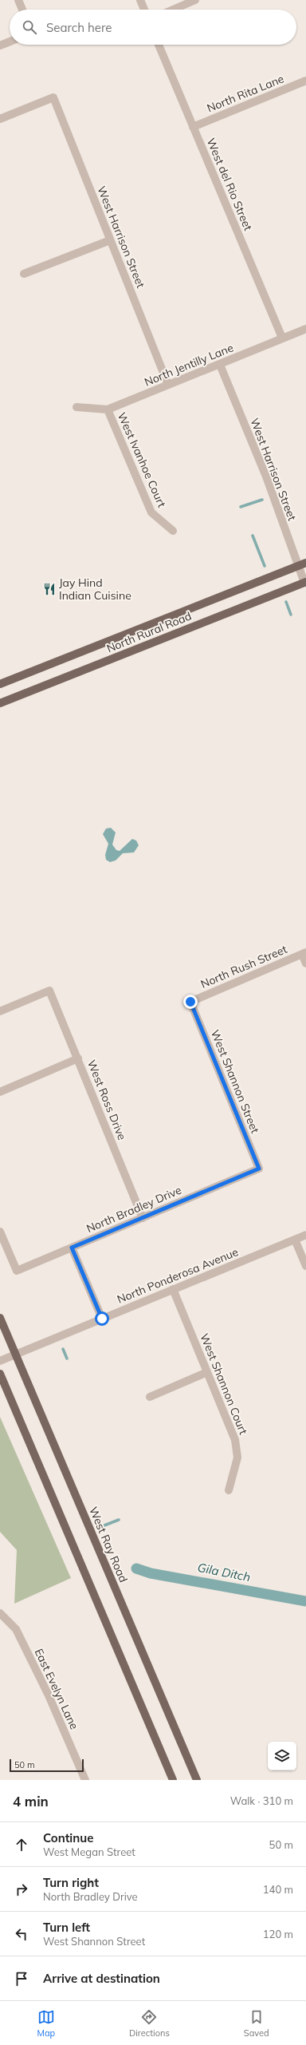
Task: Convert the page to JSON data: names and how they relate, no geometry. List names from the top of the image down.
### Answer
{
  "streets": {
    "main road": ["North Rural Road", "West Ray Road"],
    "street": [
      "North Rita Lane",
      "West del Rio Street",
      "West Harrison Street",
      "North Jentilly Lane",
      "West Ivanhoe Court",
      "North Rush Street",
      "West Shannon Street",
      "West Ross Drive",
      "North Bradley Drive",
      "North Ponderosa Avenue",
      "West Shannon Court",
      "East Evelyn Lane"
    ]
  },
  "crossings": [
    ["North Rita Lane", "West del Rio Street"],
    ["West del Rio Street", "North Jentilly Lane"],
    ["West Harrison Street", "North Jentilly Lane"],
    ["West Harrison Street", "North Rural Road"],
    ["North Jentilly Lane", "West Ivanhoe Court"],
    ["North Rush Street", "West Shannon Street"],
    ["West Shannon Street", "North Bradley Drive"],
    ["West Ross Drive", "North Bradley Drive"],
    ["North Ponderosa Avenue", "West Shannon Court"],
    ["North Ponderosa Avenue", "West Ray Road"]
  ],
  "water": ["Gila Ditch"],
  "places": {
    "restaurant": ["Jay Hind Indian Cuisine"]
  },
  "scale_bar": "50 m",
  "page": {
    "search": "Search here",
    "scale": "50 m",
    "heading": ["4 min", "Walk · 310 m"],
    "list": [
      ["Continue", "West Megan Street", "50 m"],
      ["Turn right", "North Bradley Drive", "140 m"],
      ["Turn left", "West Shannon Street", "120 m"],
      "Arrive at destination"
    ],
    "nav": ["Map", "Directions", "Saved"]
  }
}
